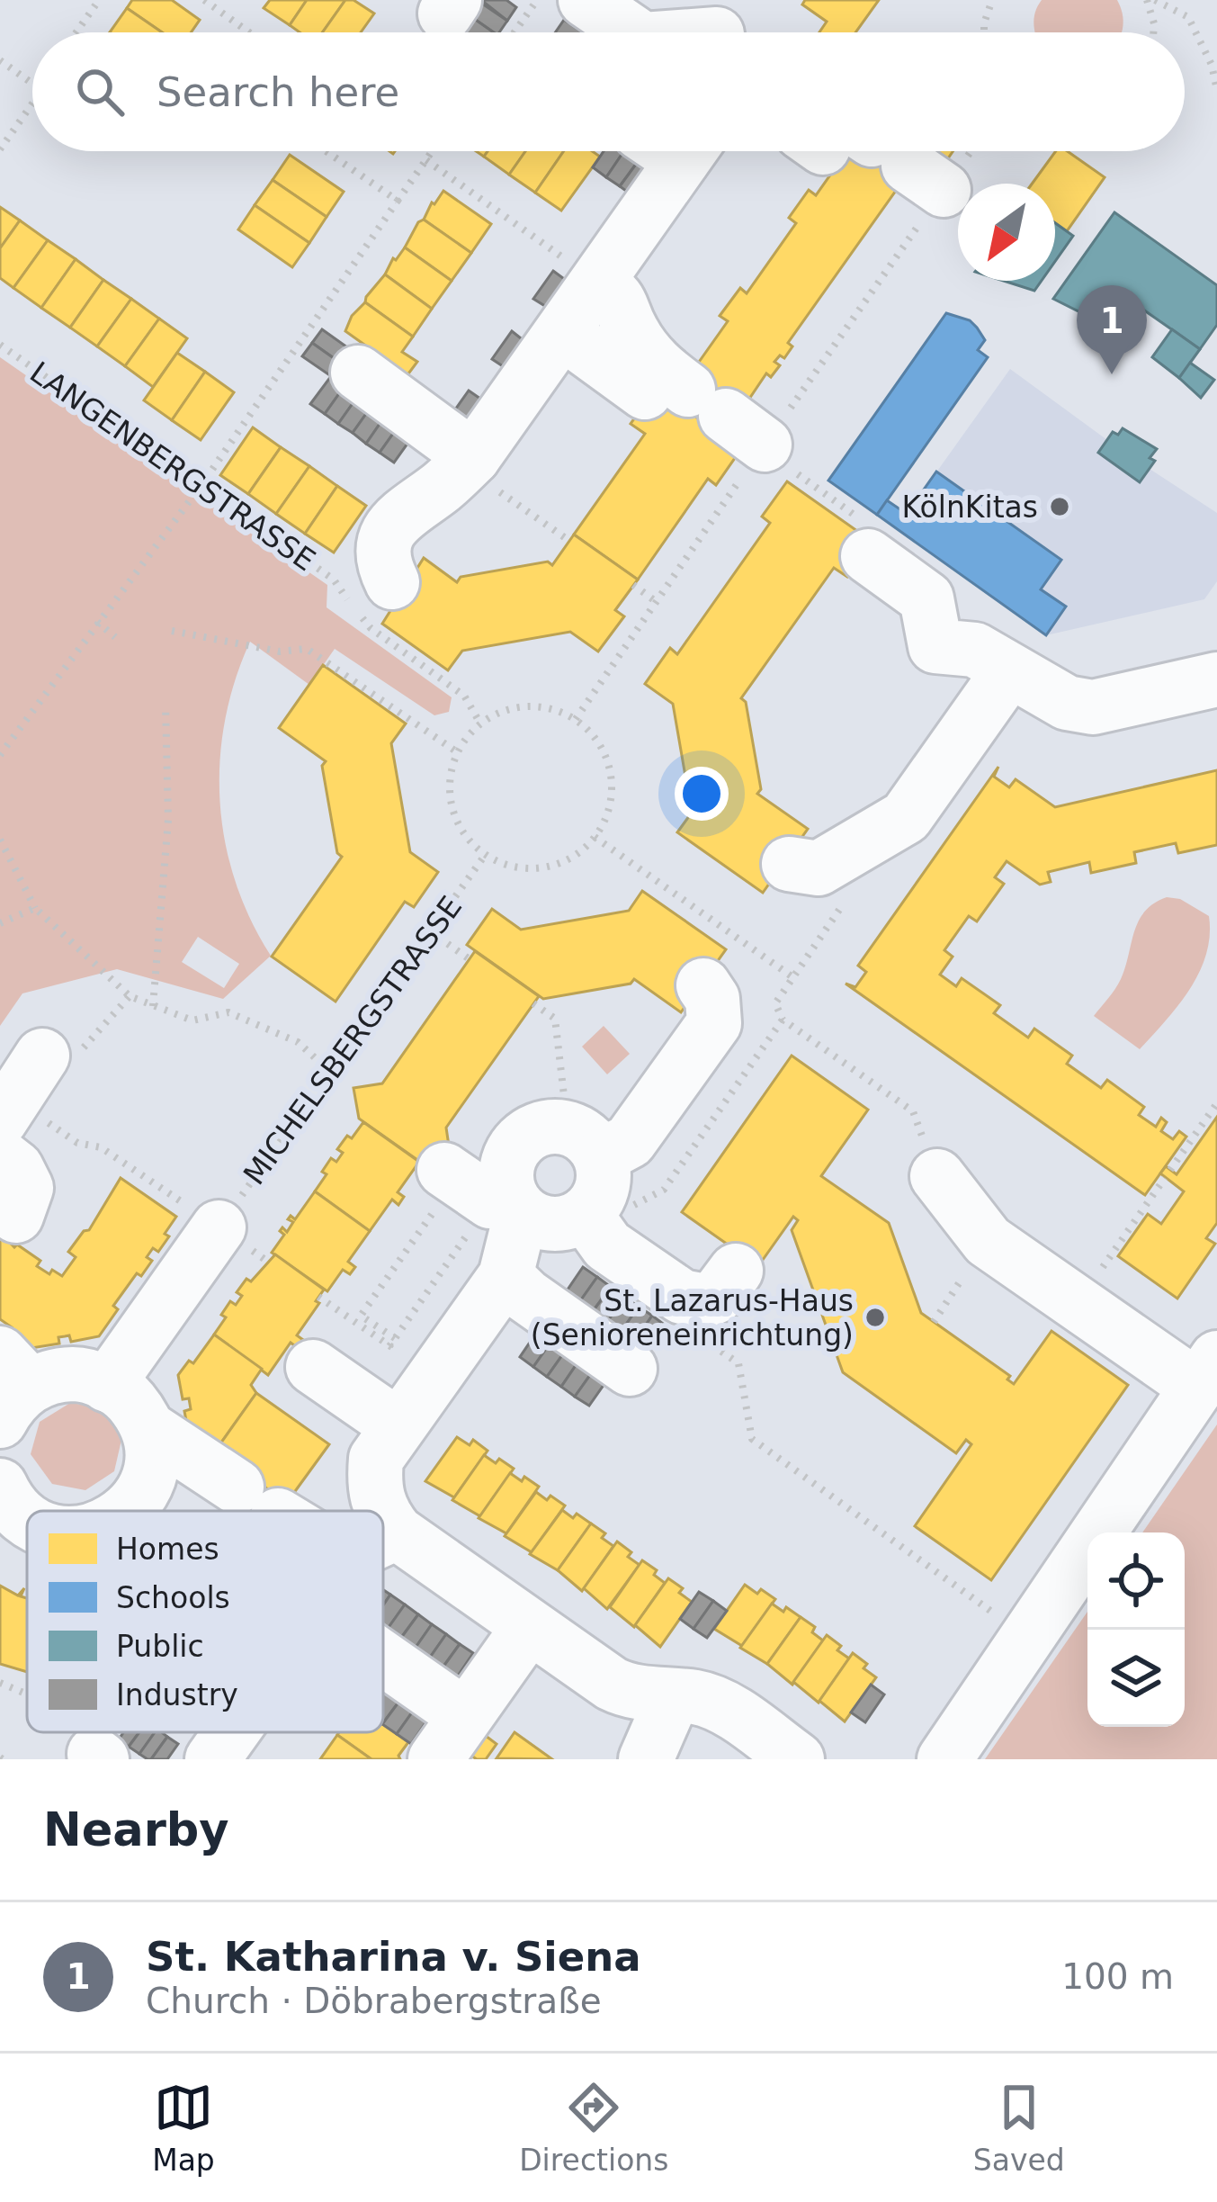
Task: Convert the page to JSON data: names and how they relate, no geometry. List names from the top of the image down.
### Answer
{
  "streets": {
    "path": ["LANGENBERGSTRASSE", "MICHELSBERGSTRASSE"]
  },
  "crossings": [
    ["LANGENBERGSTRASSE", "MICHELSBERGSTRASSE"]
  ],
  "places": ["KölnKitas", "St. Lazarus-Haus (Senioreneinrichtung)"],
  "legend": [
    "Homes",
    "Schools",
    "Public",
    "Industry"
  ],
  "north": "bottom left",
  "page": {
    "search": "Search here",
    "pins": "1",
    "heading": "Nearby",
    "list": [
      {
        "mark": "1",
        "name": "St. Katharina v. Siena",
        "note": "Church · Döbrabergstraße",
        "value": "100 m"
      }
    ],
    "nav": ["Map", "Directions", "Saved"]
  }
}
